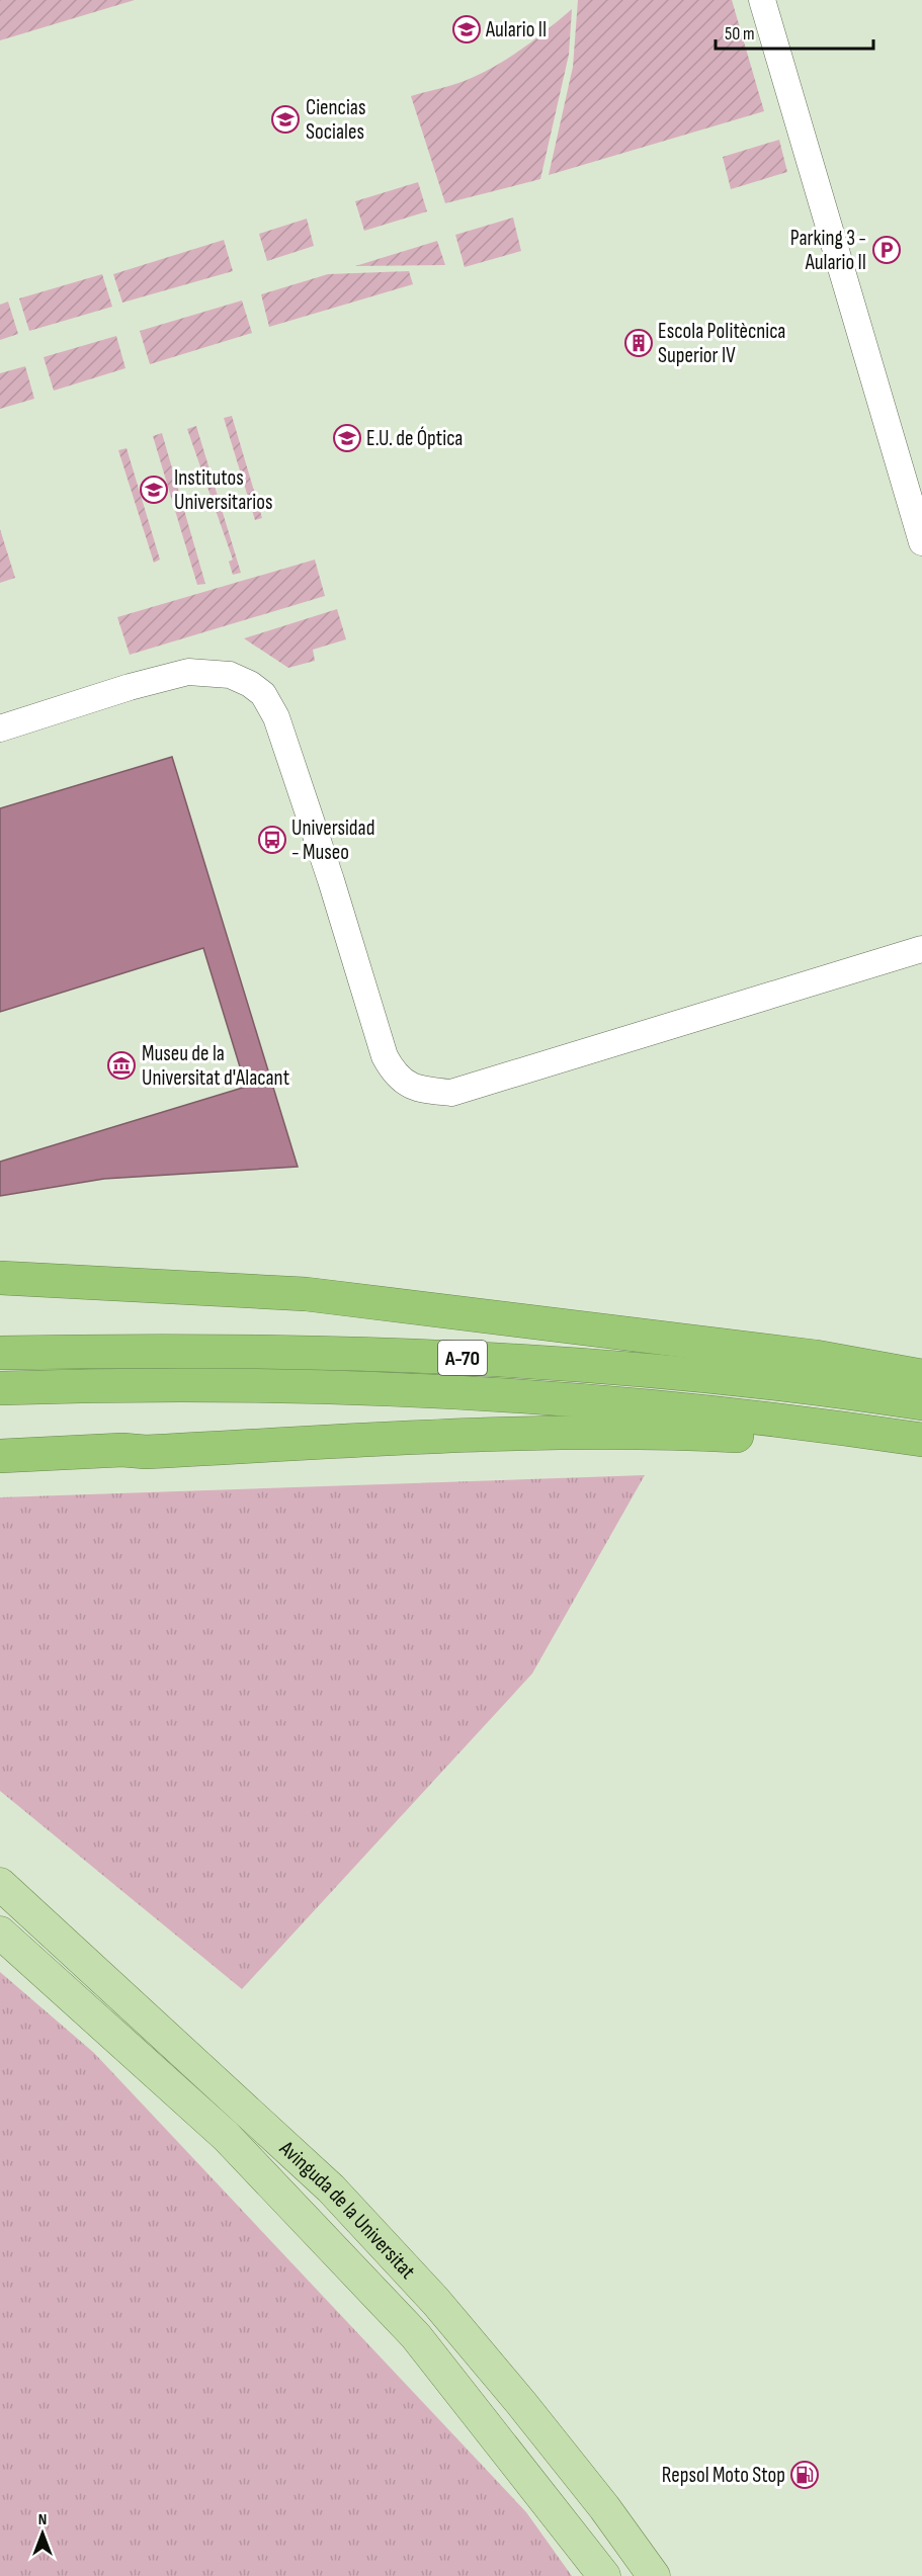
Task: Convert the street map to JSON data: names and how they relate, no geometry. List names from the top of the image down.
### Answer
{
  "streets": {
    "highway": ["A-70"],
    "main road": ["Avinguda de la Universitat"]
  },
  "places": {
    "school or university": [
      "Aulario II",
      "Ciencias Sociales",
      "E.U. de Óptica",
      "Institutos Universitarios"
    ],
    "parking": ["Parking 3 - Aulario II"],
    "building": ["Escola Politècnica Superior IV"],
    "bus stop": ["Universidad - Museo"],
    "museum": ["Museu de la Universitat d'Alacant"],
    "fuel station": ["Repsol Moto Stop"]
  },
  "scale_bar": "50 m",
  "north": "top"
}
